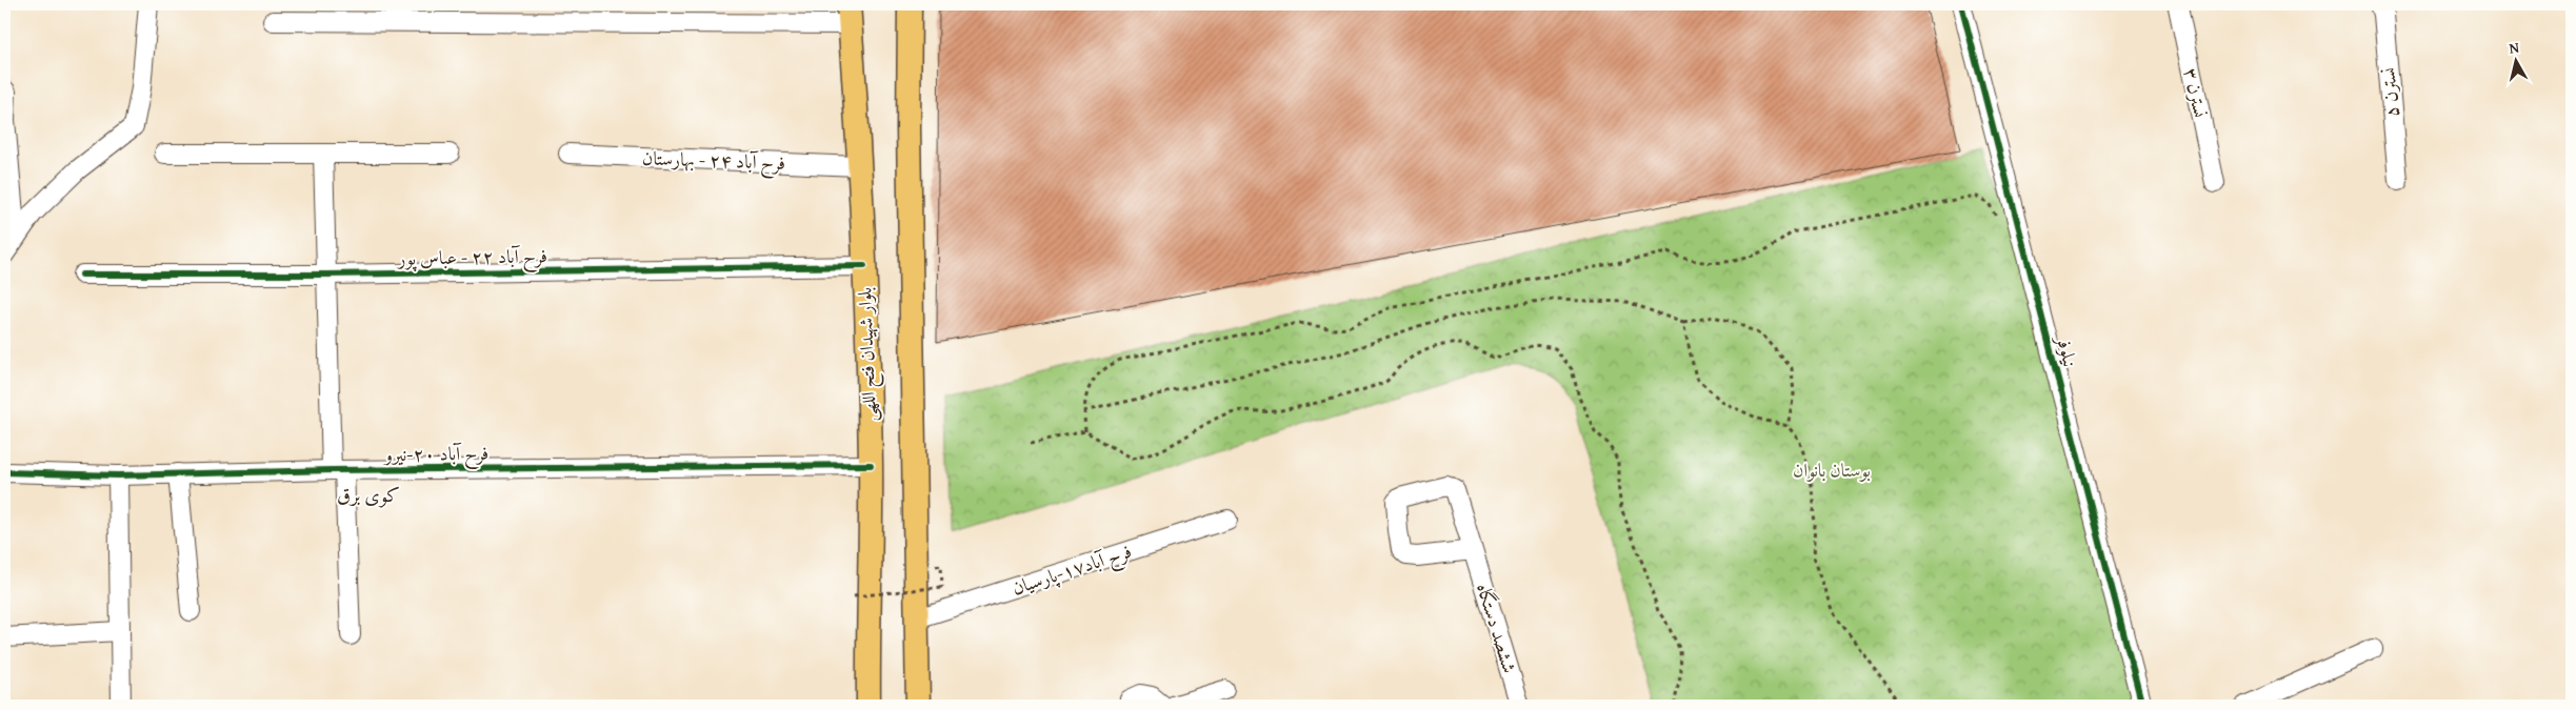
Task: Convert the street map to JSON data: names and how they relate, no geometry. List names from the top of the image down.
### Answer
{
  "streets": {
    "main road": ["بلوار شهیدان فتح اللهی"],
    "street": [
      "نسترن ۳",
      "نسترن ۵",
      "فرح آباد ۲۴ - بهارستان",
      "فرح آباد ۲۲ - عباس پور",
      "نیلوفر",
      "فرح آباد ۲۰-نیرو",
      "فرح آباد۱۷-پارسیان",
      "ششصد دستگاه"
    ]
  },
  "crossings": [
    ["فرح آباد ۲۴ - بهارستان", "بلوار شهیدان فتح اللهی"],
    ["فرح آباد ۲۲ - عباس پور", "بلوار شهیدان فتح اللهی"],
    ["بلوار شهیدان فتح اللهی", "فرح آباد ۲۰-نیرو"]
  ],
  "districts": ["کوی برق"],
  "parks": ["بوستان بانوان"],
  "north": "top"
}
